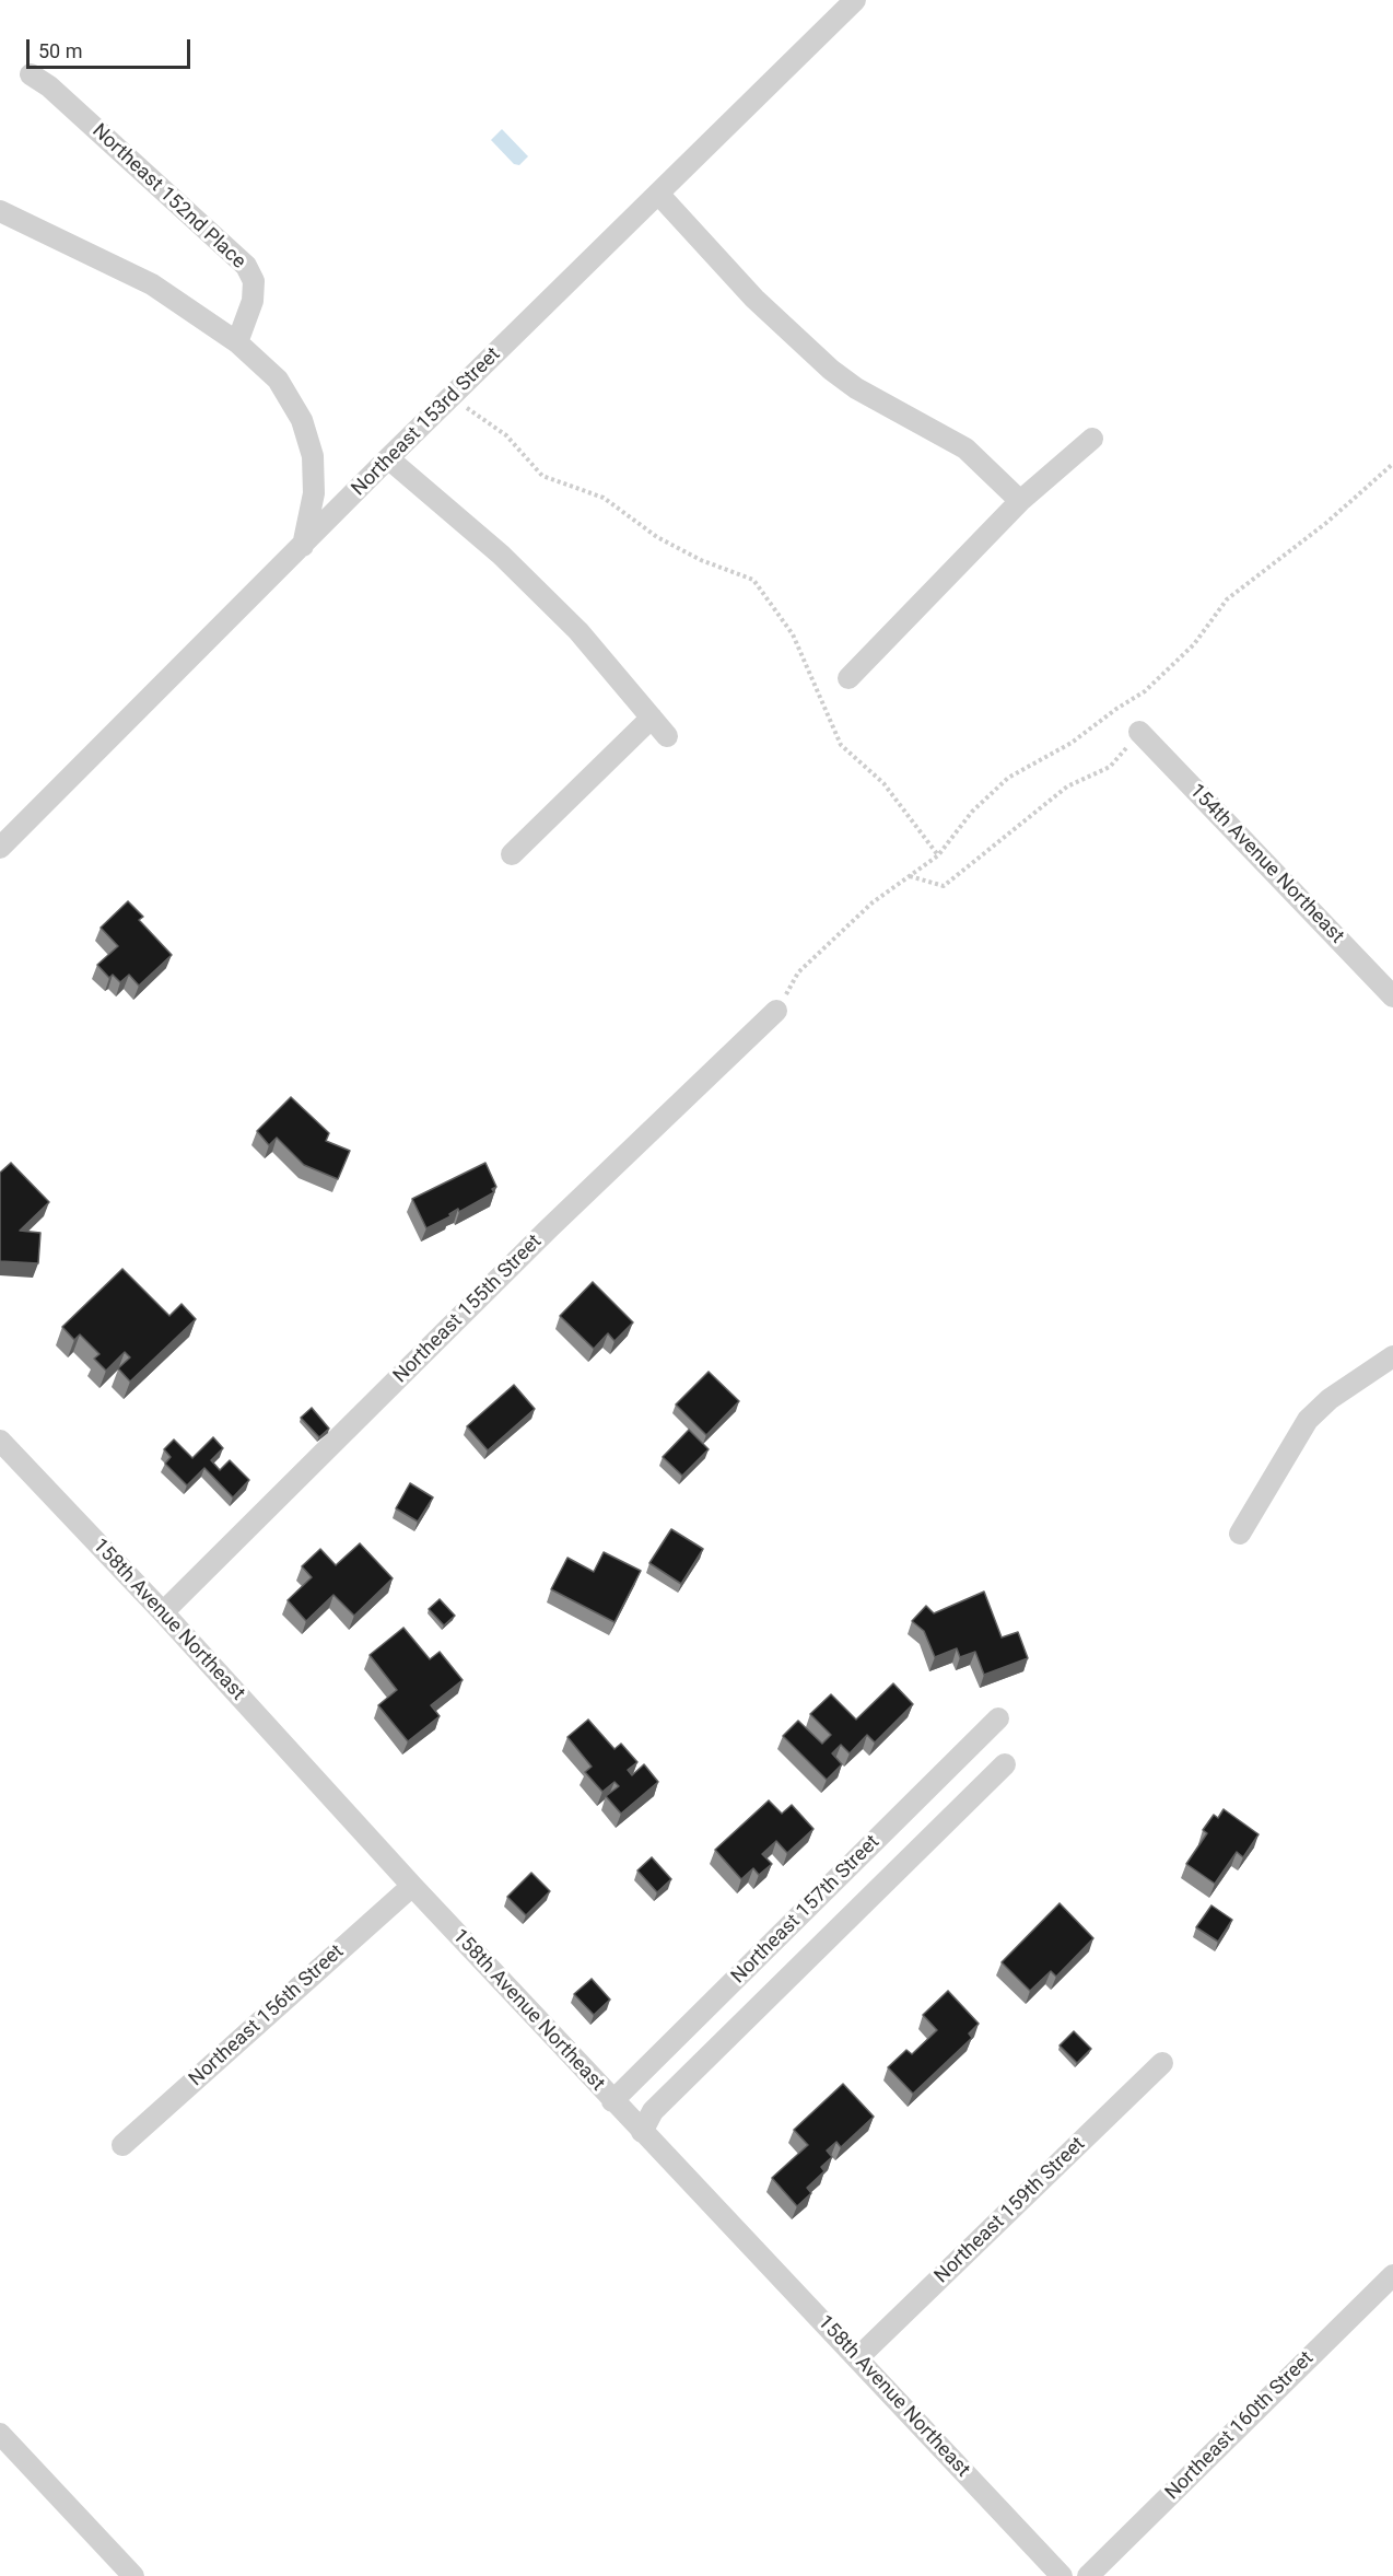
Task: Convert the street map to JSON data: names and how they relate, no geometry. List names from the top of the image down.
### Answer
{
  "streets": {
    "street": [
      "Northeast 152nd Place",
      "Northeast 153rd Street",
      "154th Avenue Northeast",
      "Northeast 155th Street",
      "158th Avenue Northeast",
      "Northeast 157th Street",
      "Northeast 156th Street",
      "Northeast 159th Street",
      "Northeast 160th Street"
    ]
  },
  "crossings": [
    ["Northeast 155th Street", "158th Avenue Northeast"],
    ["158th Avenue Northeast", "Northeast 157th Street"],
    ["158th Avenue Northeast", "Northeast 156th Street"],
    ["158th Avenue Northeast", "Northeast 159th Street"]
  ],
  "scale_bar": "50 m"
}
